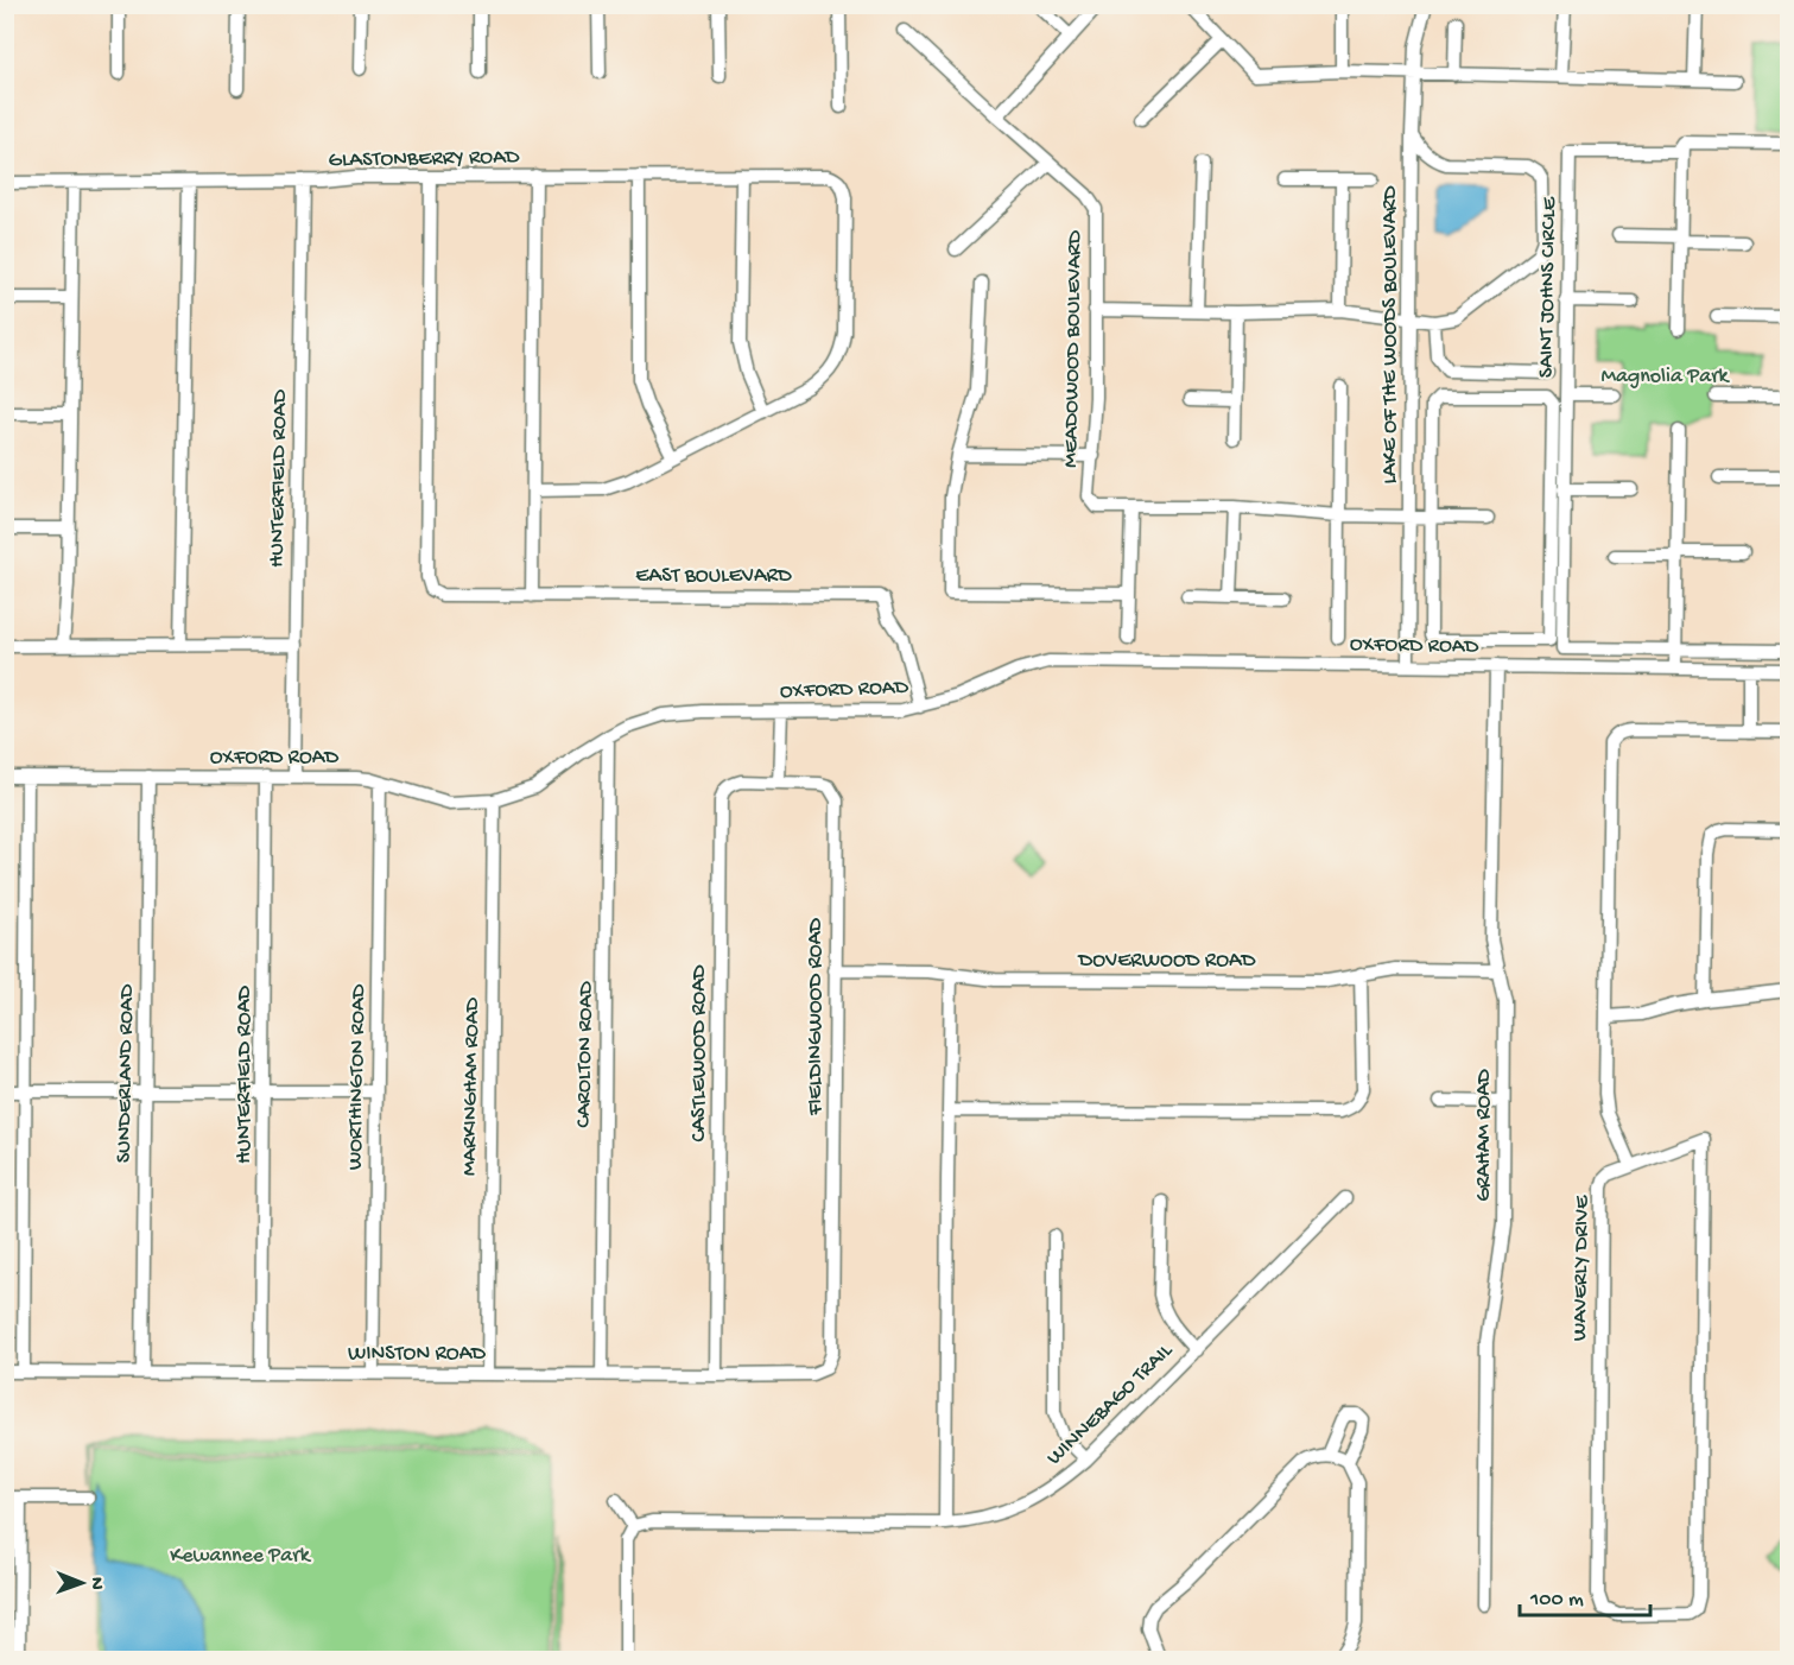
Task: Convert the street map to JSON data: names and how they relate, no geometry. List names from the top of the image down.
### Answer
{
  "streets": {
    "street": [
      "GLASTONBERRY ROAD",
      "SAINT JOHNS CIRCLE",
      "LAKE OF THE WOODS BOULEVARD",
      "MEADOWOOD BOULEVARD",
      "HUNTERFIELD ROAD",
      "EAST BOULEVARD",
      "OXFORD ROAD",
      "DOVERWOOD ROAD",
      "FIELDINGWOOD ROAD",
      "CASTLEWOOD ROAD",
      "CAROLTON ROAD",
      "SUNDERLAND ROAD",
      "WORTHINGTON ROAD",
      "MARKINGHAM ROAD",
      "GRAHAM ROAD",
      "WAVERLY DRIVE",
      "WINSTON ROAD",
      "WINNEBAGO TRAIL"
    ]
  },
  "crossings": [
    ["GLASTONBERRY ROAD", "HUNTERFIELD ROAD"],
    ["GLASTONBERRY ROAD", "EAST BOULEVARD"],
    ["SAINT JOHNS CIRCLE", "OXFORD ROAD"],
    ["LAKE OF THE WOODS BOULEVARD", "MEADOWOOD BOULEVARD"],
    ["LAKE OF THE WOODS BOULEVARD", "OXFORD ROAD"],
    ["HUNTERFIELD ROAD", "OXFORD ROAD"],
    ["HUNTERFIELD ROAD", "WINSTON ROAD"],
    ["EAST BOULEVARD", "OXFORD ROAD"],
    ["OXFORD ROAD", "CAROLTON ROAD"],
    ["OXFORD ROAD", "SUNDERLAND ROAD"],
    ["OXFORD ROAD", "WORTHINGTON ROAD"],
    ["OXFORD ROAD", "MARKINGHAM ROAD"],
    ["OXFORD ROAD", "GRAHAM ROAD"],
    ["DOVERWOOD ROAD", "FIELDINGWOOD ROAD"],
    ["DOVERWOOD ROAD", "GRAHAM ROAD"],
    ["FIELDINGWOOD ROAD", "CASTLEWOOD ROAD"],
    ["FIELDINGWOOD ROAD", "WINSTON ROAD"],
    ["CASTLEWOOD ROAD", "WINSTON ROAD"],
    ["CAROLTON ROAD", "WINSTON ROAD"],
    ["SUNDERLAND ROAD", "WINSTON ROAD"],
    ["WORTHINGTON ROAD", "WINSTON ROAD"],
    ["MARKINGHAM ROAD", "WINSTON ROAD"]
  ],
  "parks": ["Magnolia Park", "Kewannee Park"],
  "scale_bar": "100 m",
  "north": "right"
}
